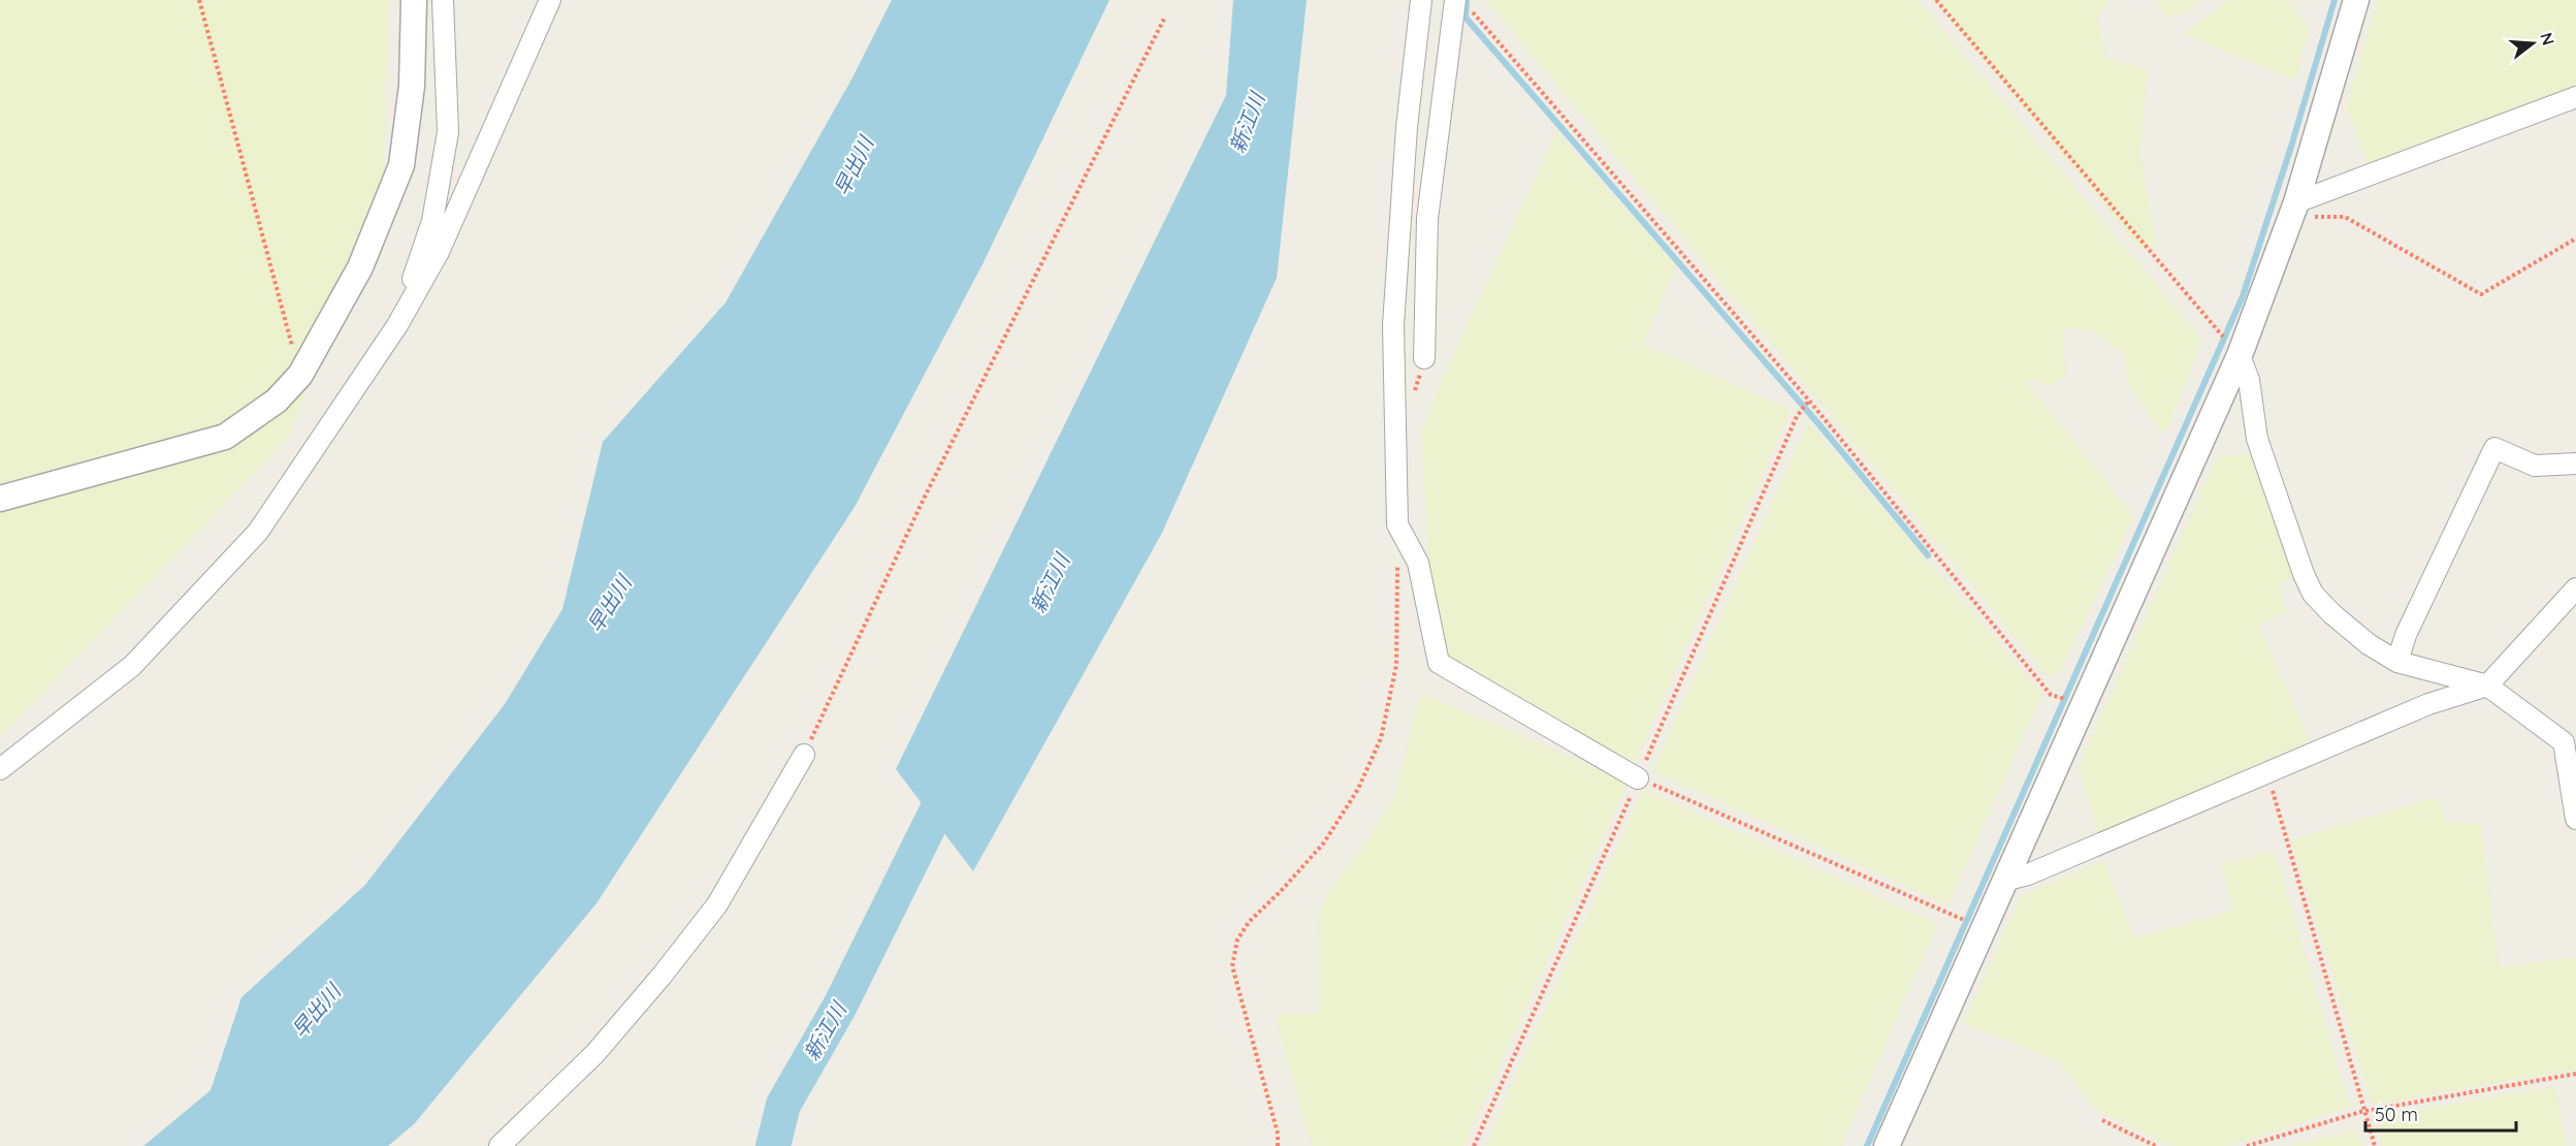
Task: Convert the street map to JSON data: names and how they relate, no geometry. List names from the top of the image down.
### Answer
{
  "water": ["新江川", "早出川"],
  "scale_bar": "50 m",
  "north": "right"
}
